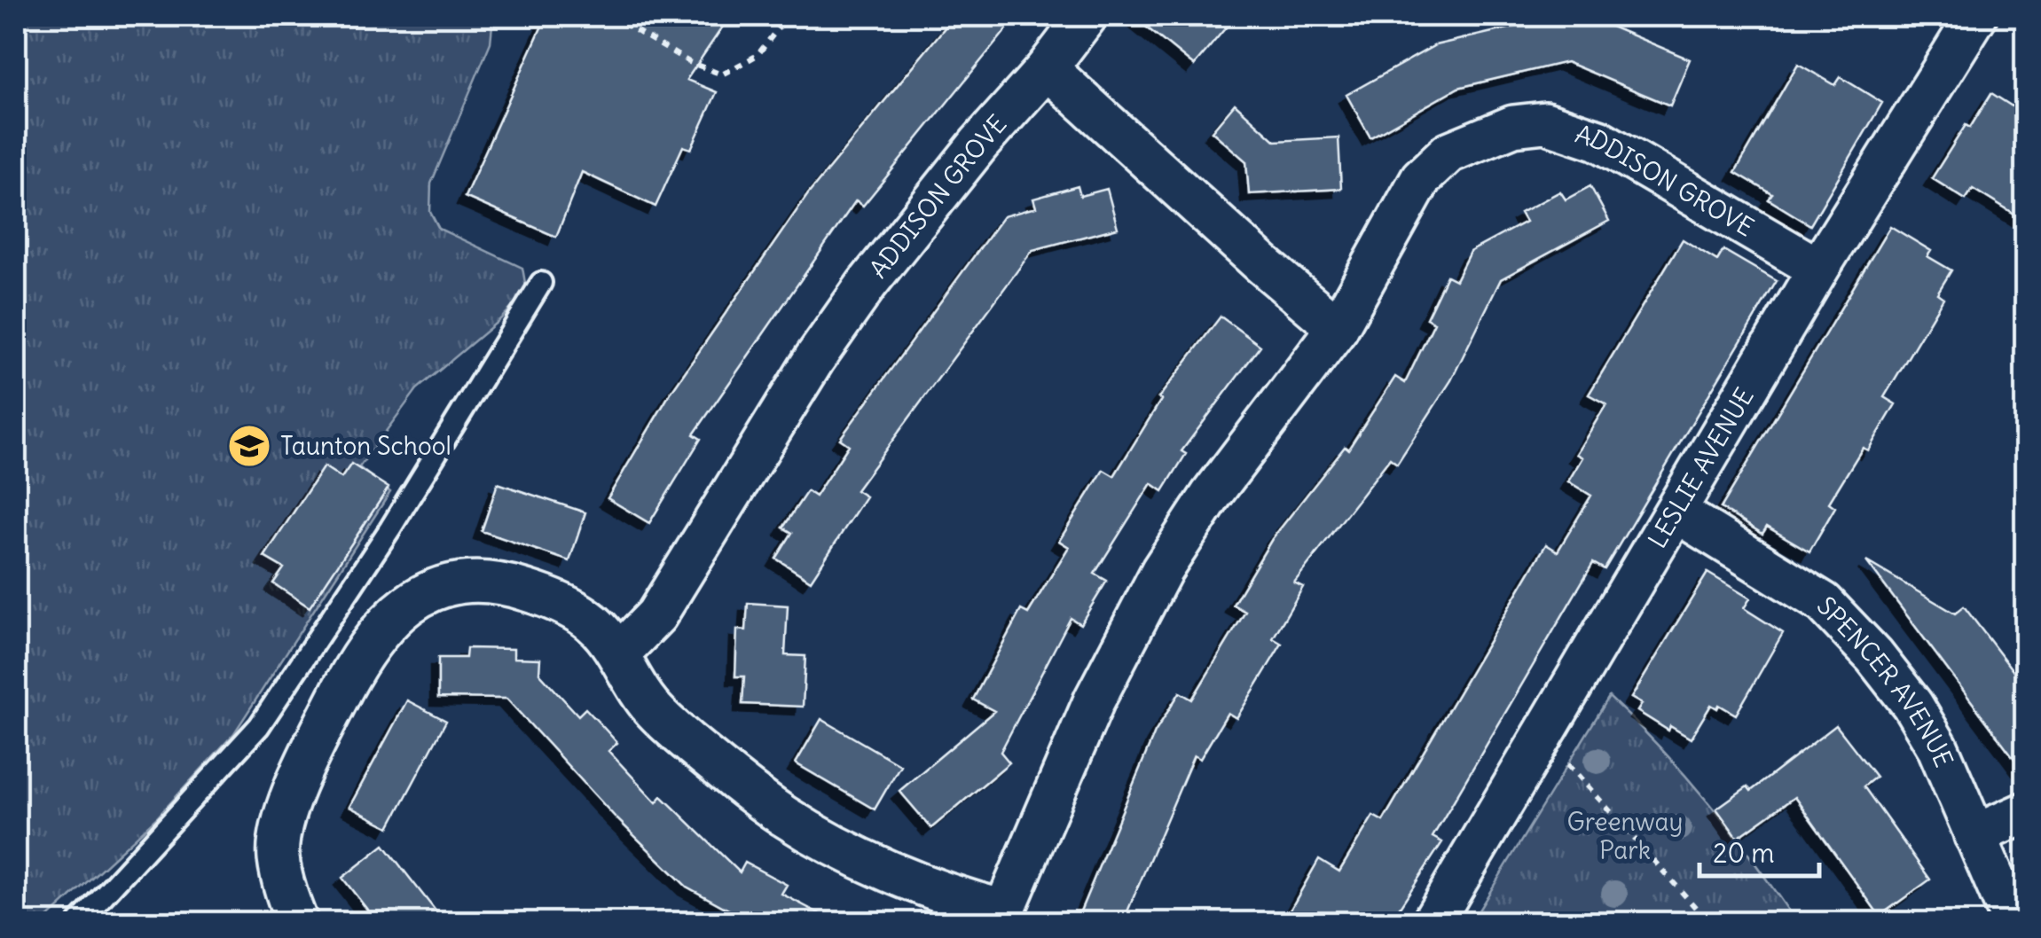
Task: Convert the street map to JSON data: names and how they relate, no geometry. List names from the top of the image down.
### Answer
{
  "streets": {
    "street": ["ADDISON GROVE", "LESLIE AVENUE", "SPENCER AVENUE"]
  },
  "crossings": [
    ["ADDISON GROVE", "LESLIE AVENUE"],
    ["LESLIE AVENUE", "SPENCER AVENUE"]
  ],
  "parks": ["Greenway Park"],
  "places": {
    "school or university": ["Taunton School"]
  },
  "scale_bar": "20 m"
}
